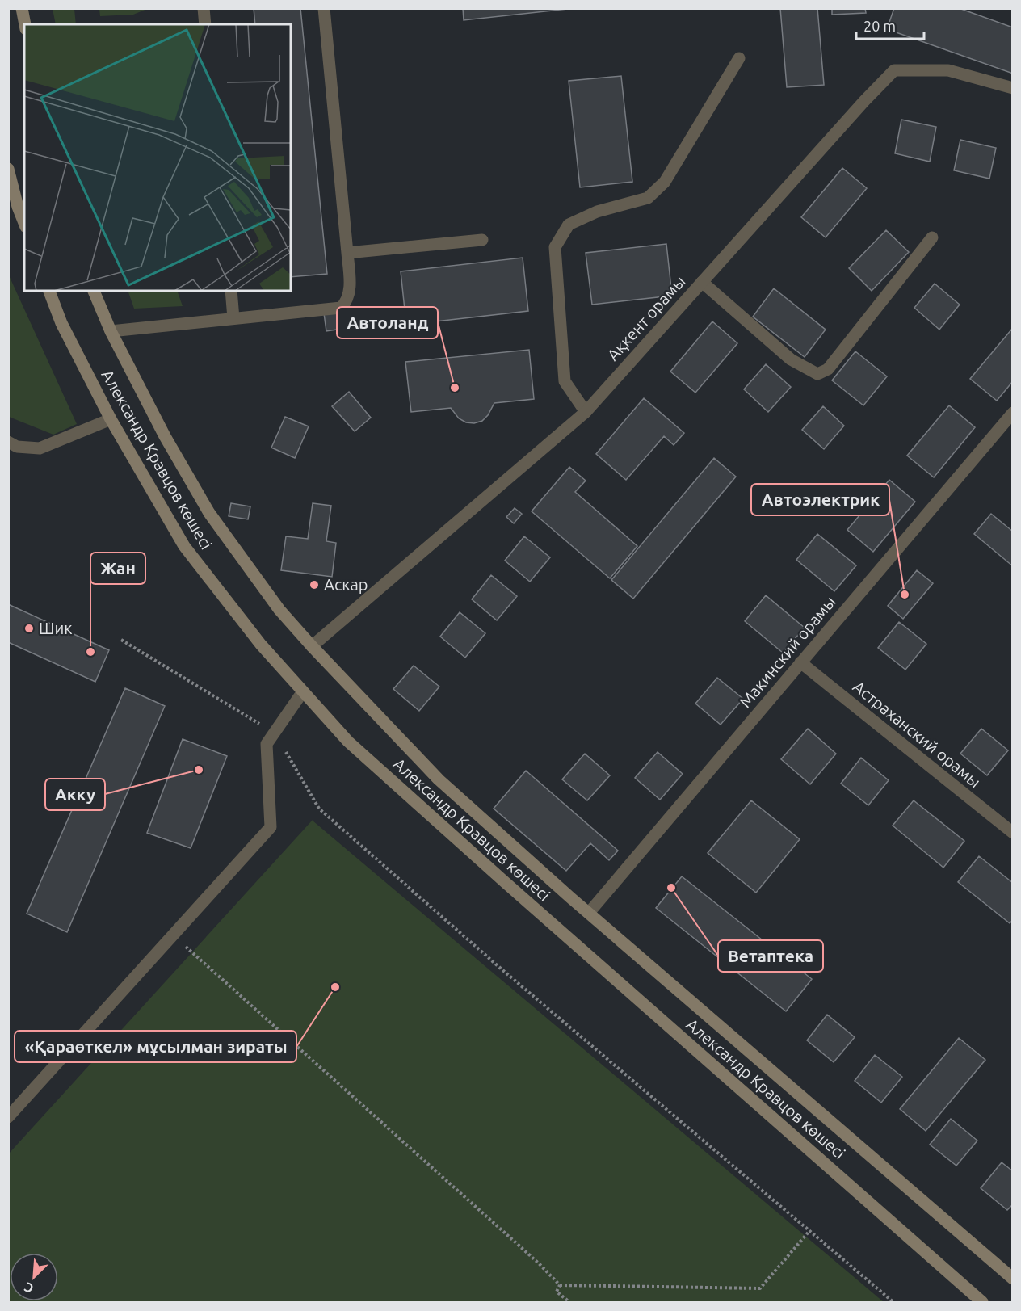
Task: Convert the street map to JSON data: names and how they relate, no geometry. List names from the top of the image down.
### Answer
{
  "streets": {
    "main road": ["Александр Кравцов көшесі"],
    "street": ["Ақкент орамы", "Макинский орамы", "Астраханский орамы"]
  },
  "crossings": [
    ["Ақкент орамы", "Александр Кравцов көшесі"],
    ["Александр Кравцов көшесі", "Макинский орамы"],
    ["Макинский орамы", "Астраханский орамы"]
  ],
  "places": [
    "Автоланд",
    "Аскар",
    "Автоэлектрик",
    "Шик",
    "Жан",
    "Акку",
    "Ветаптека",
    "«Қараөткел» мұсылман зираты"
  ],
  "scale_bar": "20 m",
  "north": "bottom left"
}
